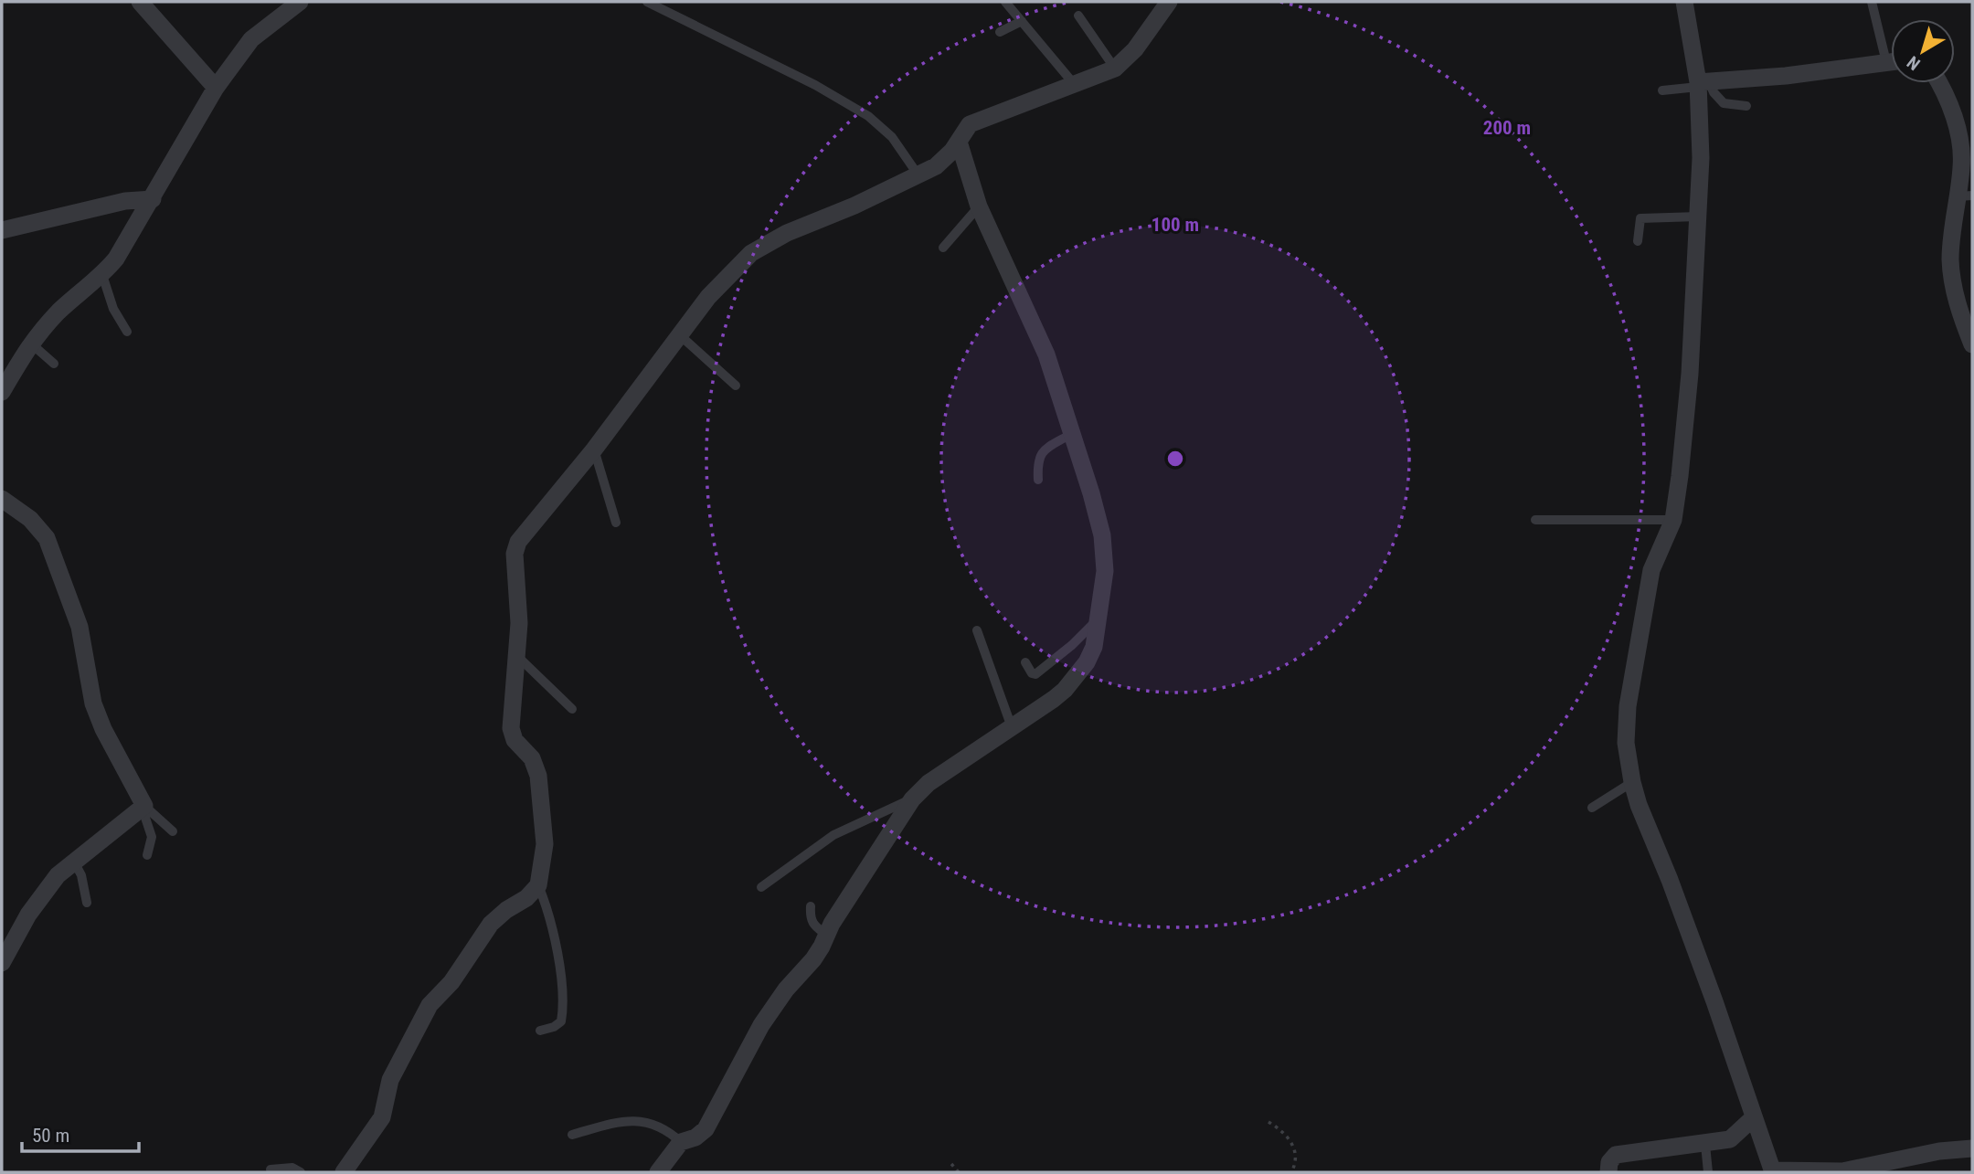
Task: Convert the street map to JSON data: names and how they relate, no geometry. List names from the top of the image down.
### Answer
{
  "scale_bar": "50 m",
  "north": "bottom left",
  "rings": ["200 m", "100 m"]
}
